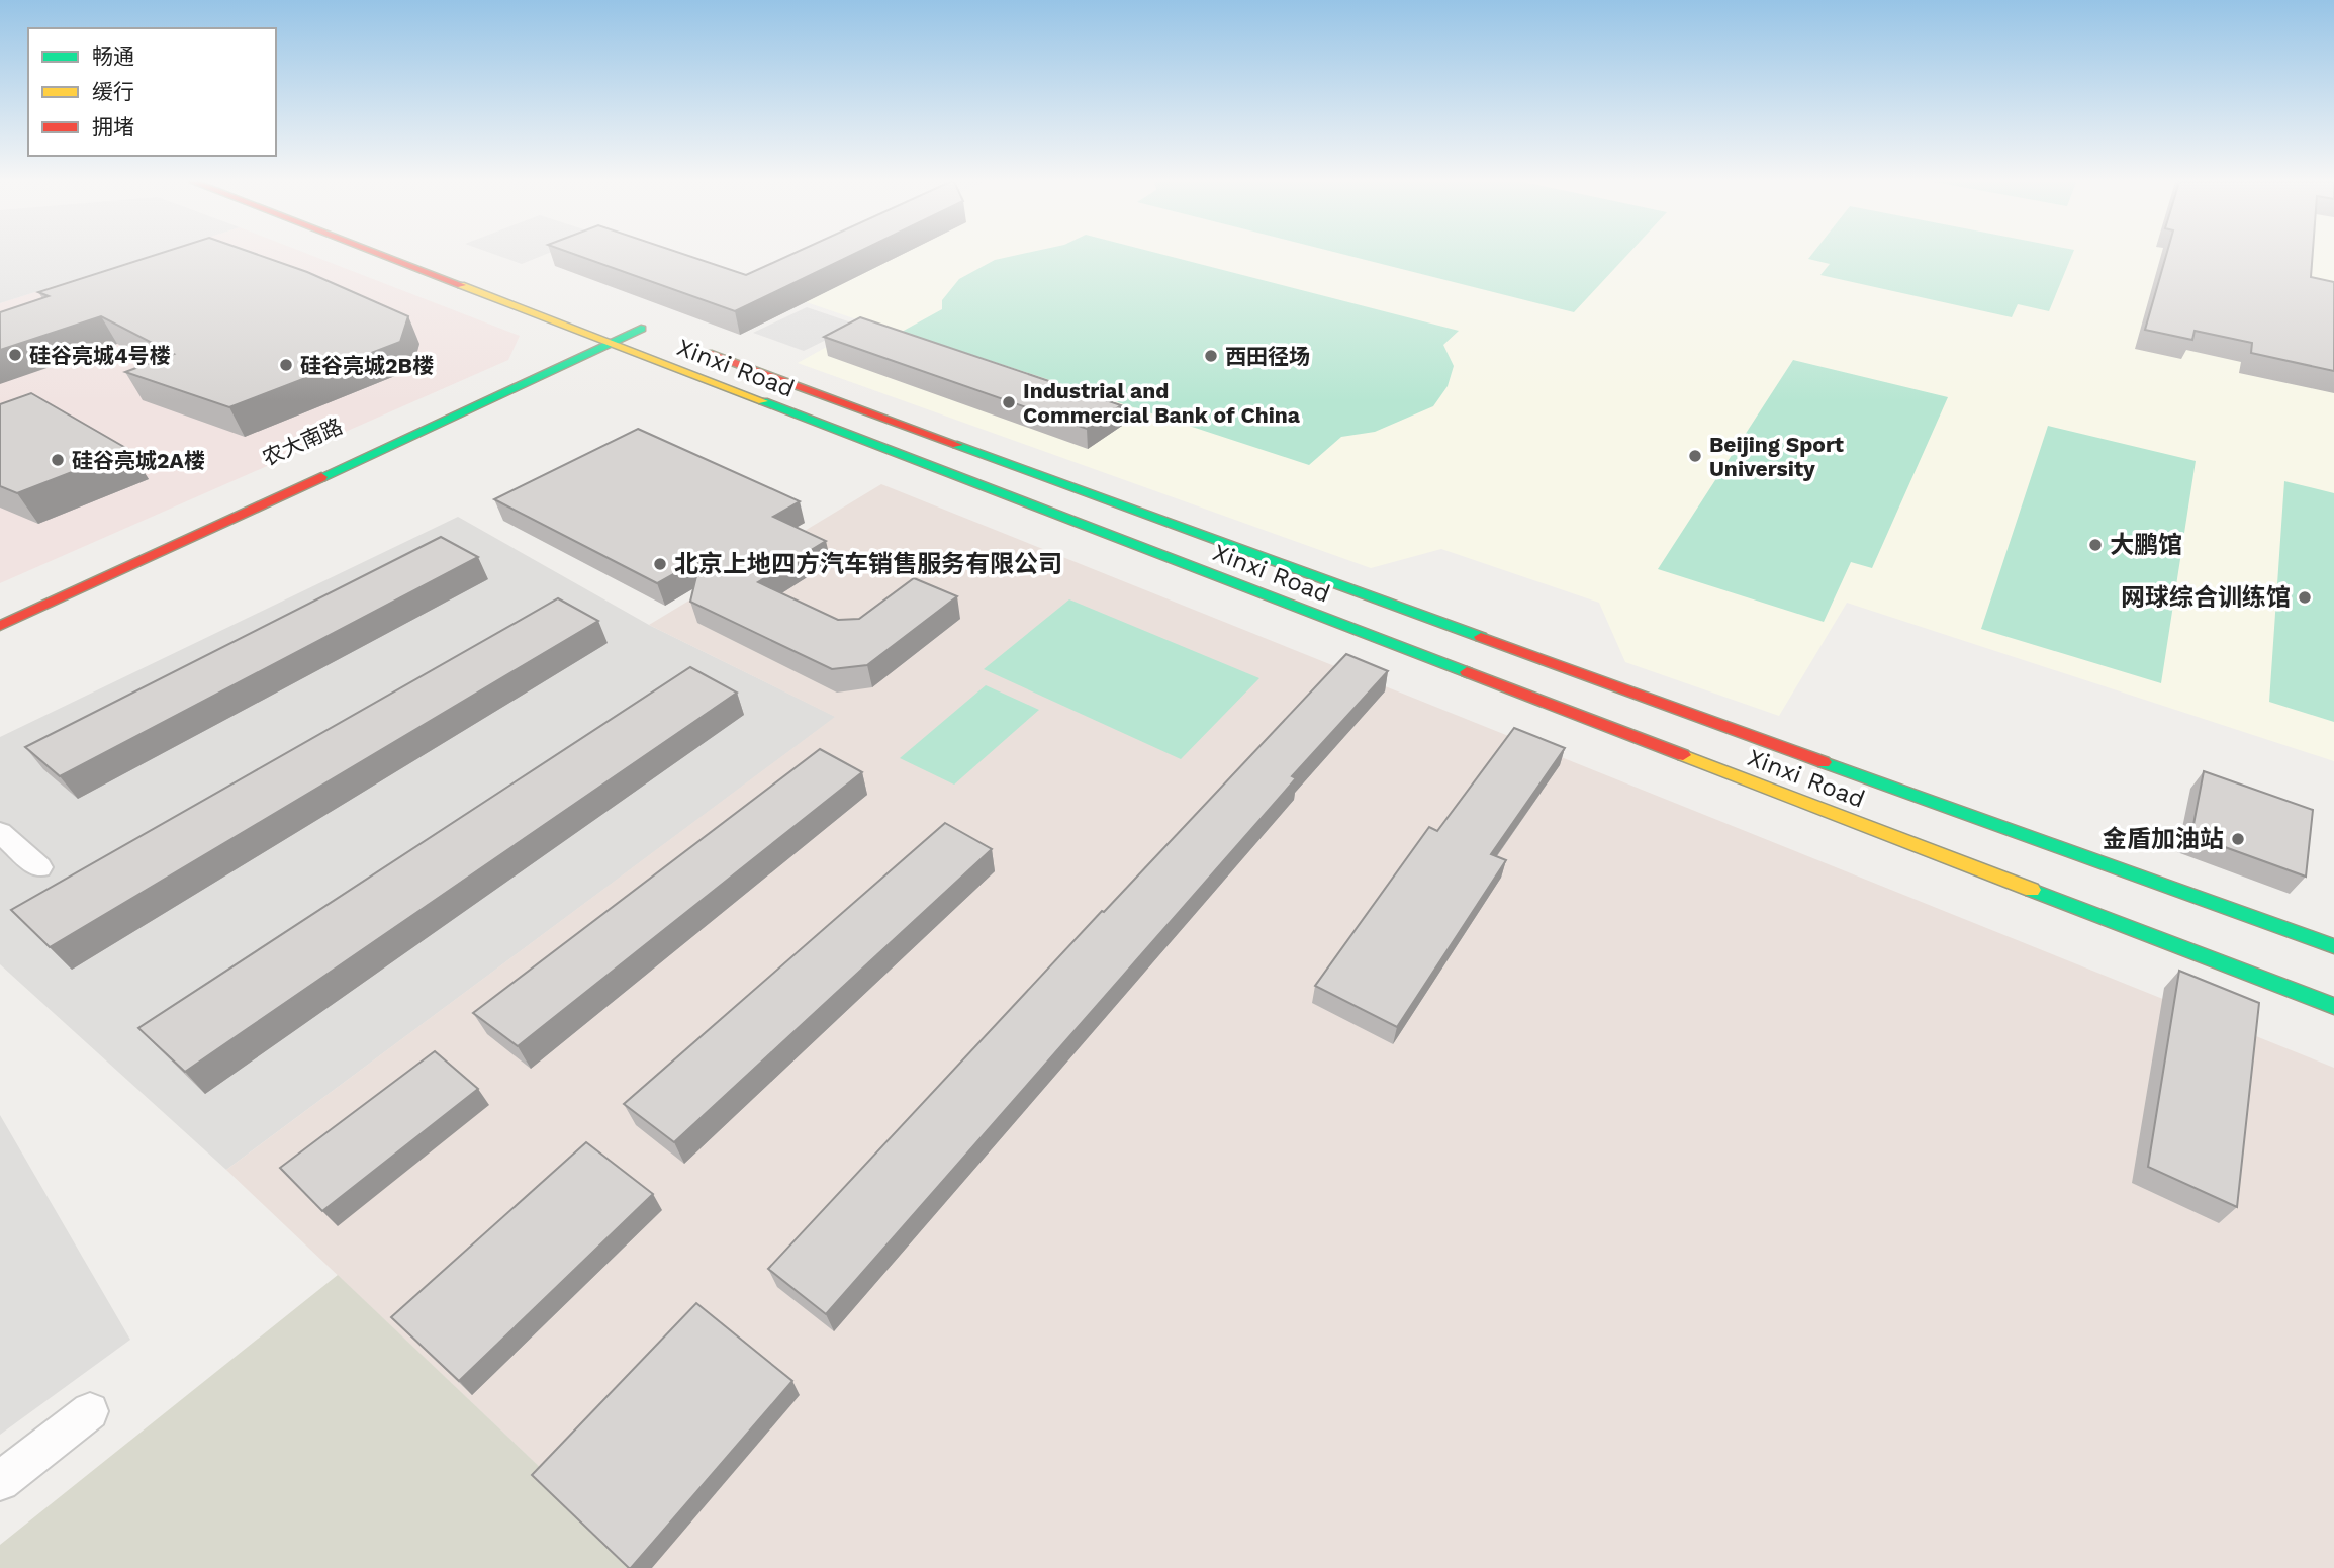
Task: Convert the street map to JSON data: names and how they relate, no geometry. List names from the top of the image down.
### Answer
{
  "streets": {
    "main road": ["Xinxi Road", "农大南路"]
  },
  "crossings": [
    ["Xinxi Road", "农大南路"]
  ],
  "places": [
    "硅谷亮城4号楼",
    "西田径场",
    "硅谷亮城2B楼",
    "Industrial and Commercial Bank of China",
    "Beijing Sport University",
    "硅谷亮城2A楼",
    "大鹏馆",
    "北京上地四方汽车销售服务有限公司",
    "网球综合训练馆",
    "金盾加油站"
  ],
  "legend": ["畅通", "缓行", "拥堵"]
}
